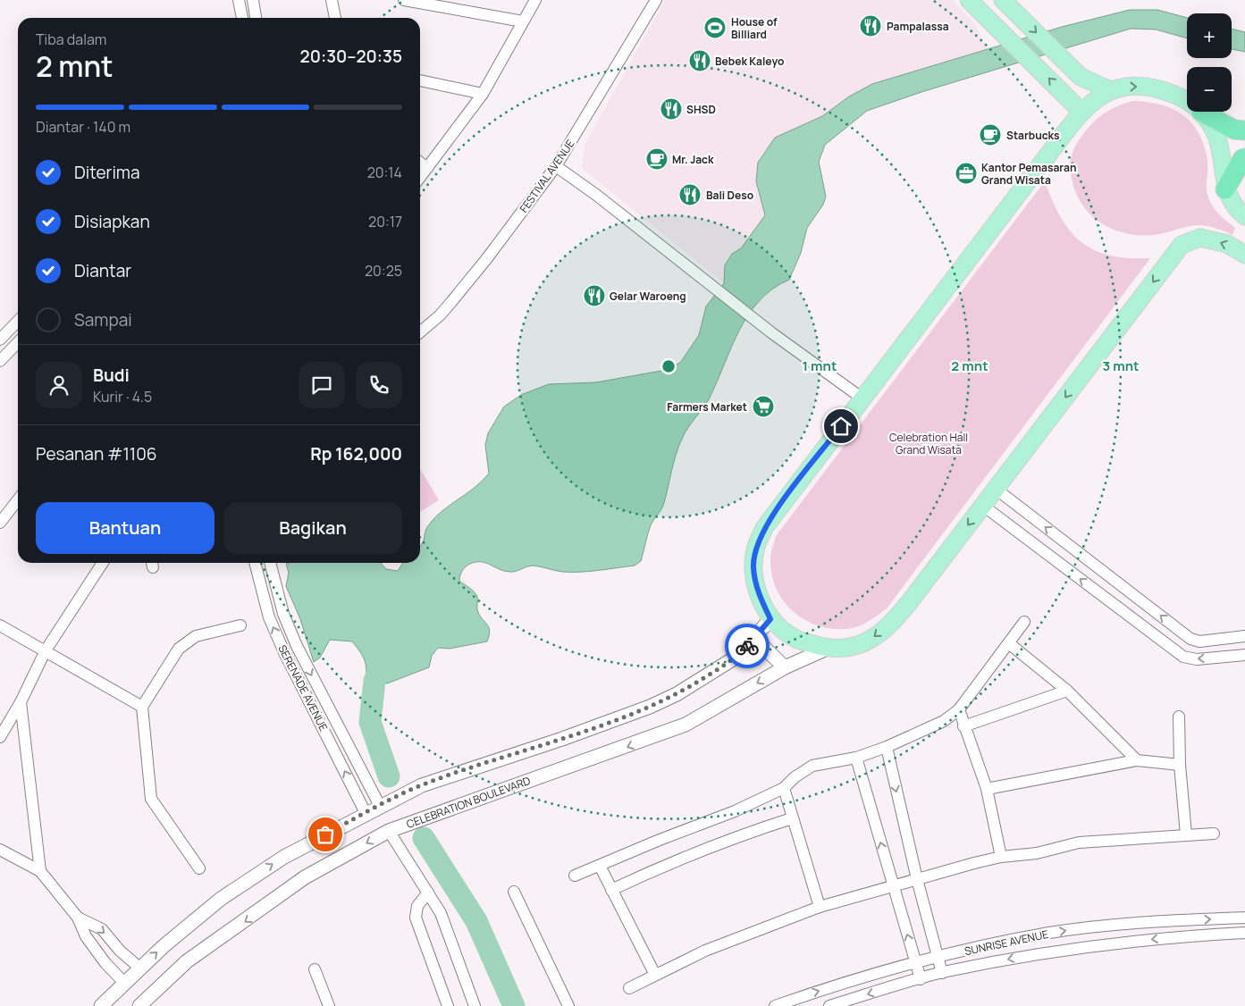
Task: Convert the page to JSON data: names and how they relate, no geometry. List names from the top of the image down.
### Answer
{
  "streets": {
    "street": [
      "FESTIVAL AVENUE",
      "SERENADE AVENUE",
      "CELEBRATION BOULEVARD",
      "SUNRISE AVENUE"
    ]
  },
  "parks": ["Celebration Hall Grand Wisata"],
  "places": {
    "restaurant": [
      "Pampalassa",
      "Bebek Kaleyo",
      "SHSD",
      "Bali Deso",
      "Gelar Waroeng"
    ],
    "sports": ["House of Billiard"],
    "cafe": ["Starbucks", "Mr. Jack"],
    "office": ["Kantor Pemasaran Grand Wisata"],
    "supermarket": ["Farmers Market"]
  },
  "page": {
    "map_buttons": ["+", "−"],
    "heading": ["2 mnt", "Tiba dalam", "20:30–20:35"],
    "panel": [
      "Budi",
      "Kurir · 4.5",
      "Pesanan #1106",
      "Rp 162,000"
    ],
    "bar": "Diantar · 140 m",
    "list": [
      ["Diterima", "20:14"],
      ["Disiapkan", "20:17"],
      ["Diantar", "20:25"],
      "Sampai"
    ],
    "buttons": ["Bantuan", "Bagikan"]
  },
  "rings": ["1 mnt", "2 mnt", "3 mnt"]
}
